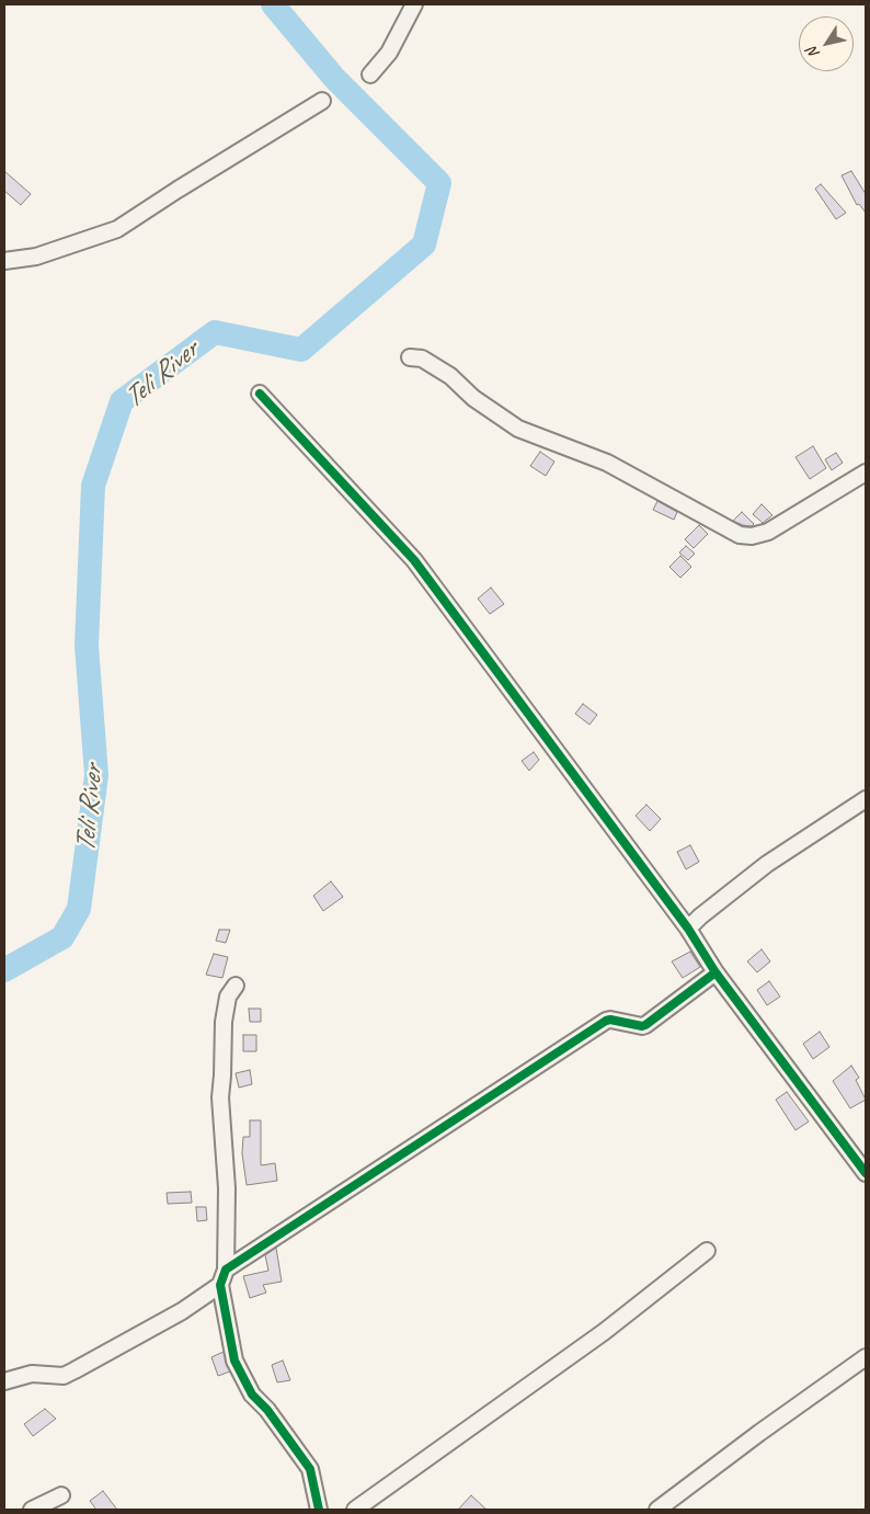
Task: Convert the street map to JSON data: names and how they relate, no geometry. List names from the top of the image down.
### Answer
{
  "water": ["Teli River"],
  "north": "bottom left"
}
